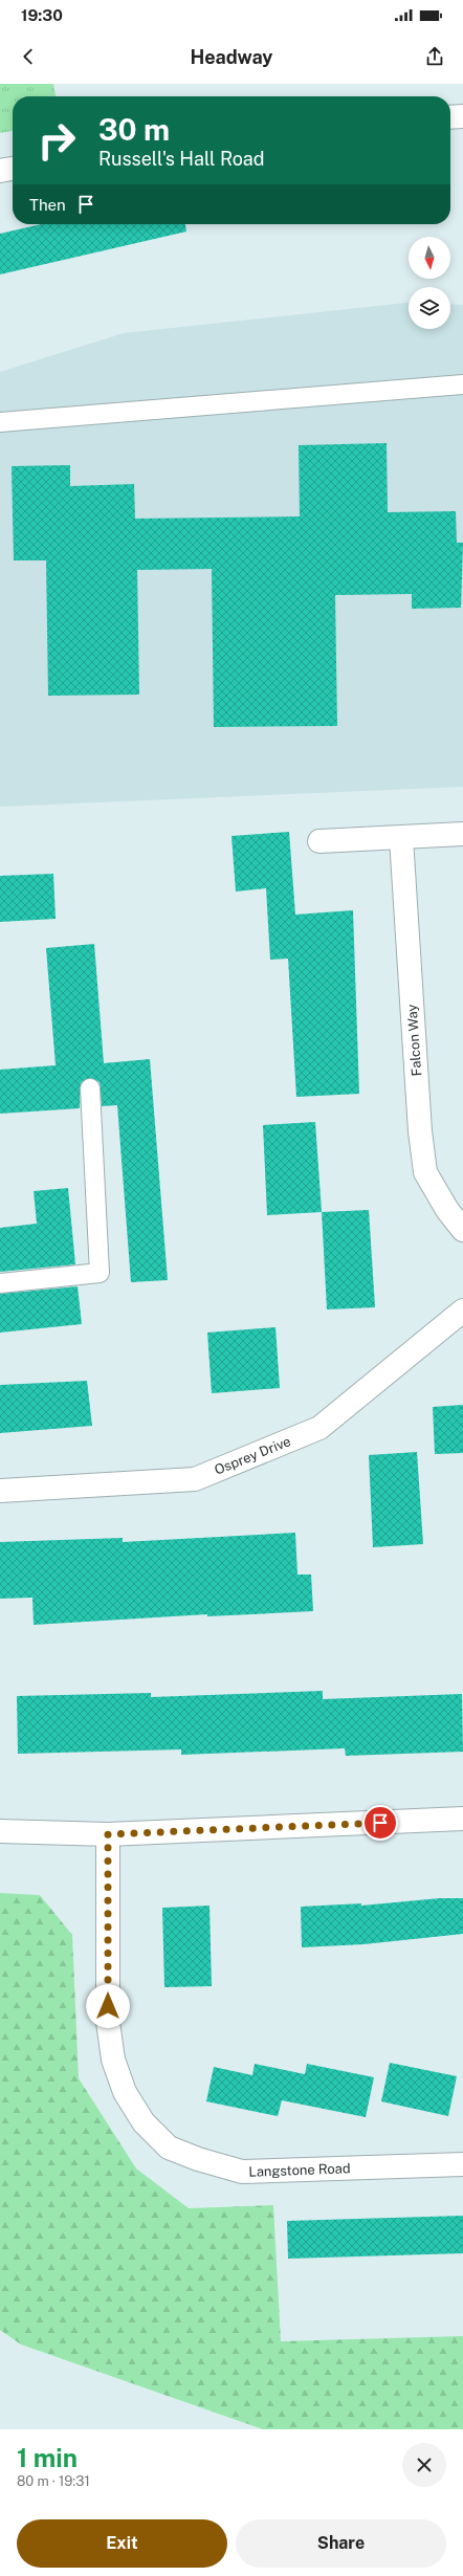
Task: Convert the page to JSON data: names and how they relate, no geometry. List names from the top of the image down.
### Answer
{
  "streets": {
    "street": ["Falcon Way", "Osprey Drive", "Langstone Road"]
  },
  "north": "bottom",
  "page": {
    "status": "19:30",
    "header": "Headway",
    "turn": ["30 m", "Russell's Hall Road"],
    "then": "Then",
    "heading": ["1 min", "80 m · 19:31"],
    "buttons": ["Exit", "Share"]
  }
}
